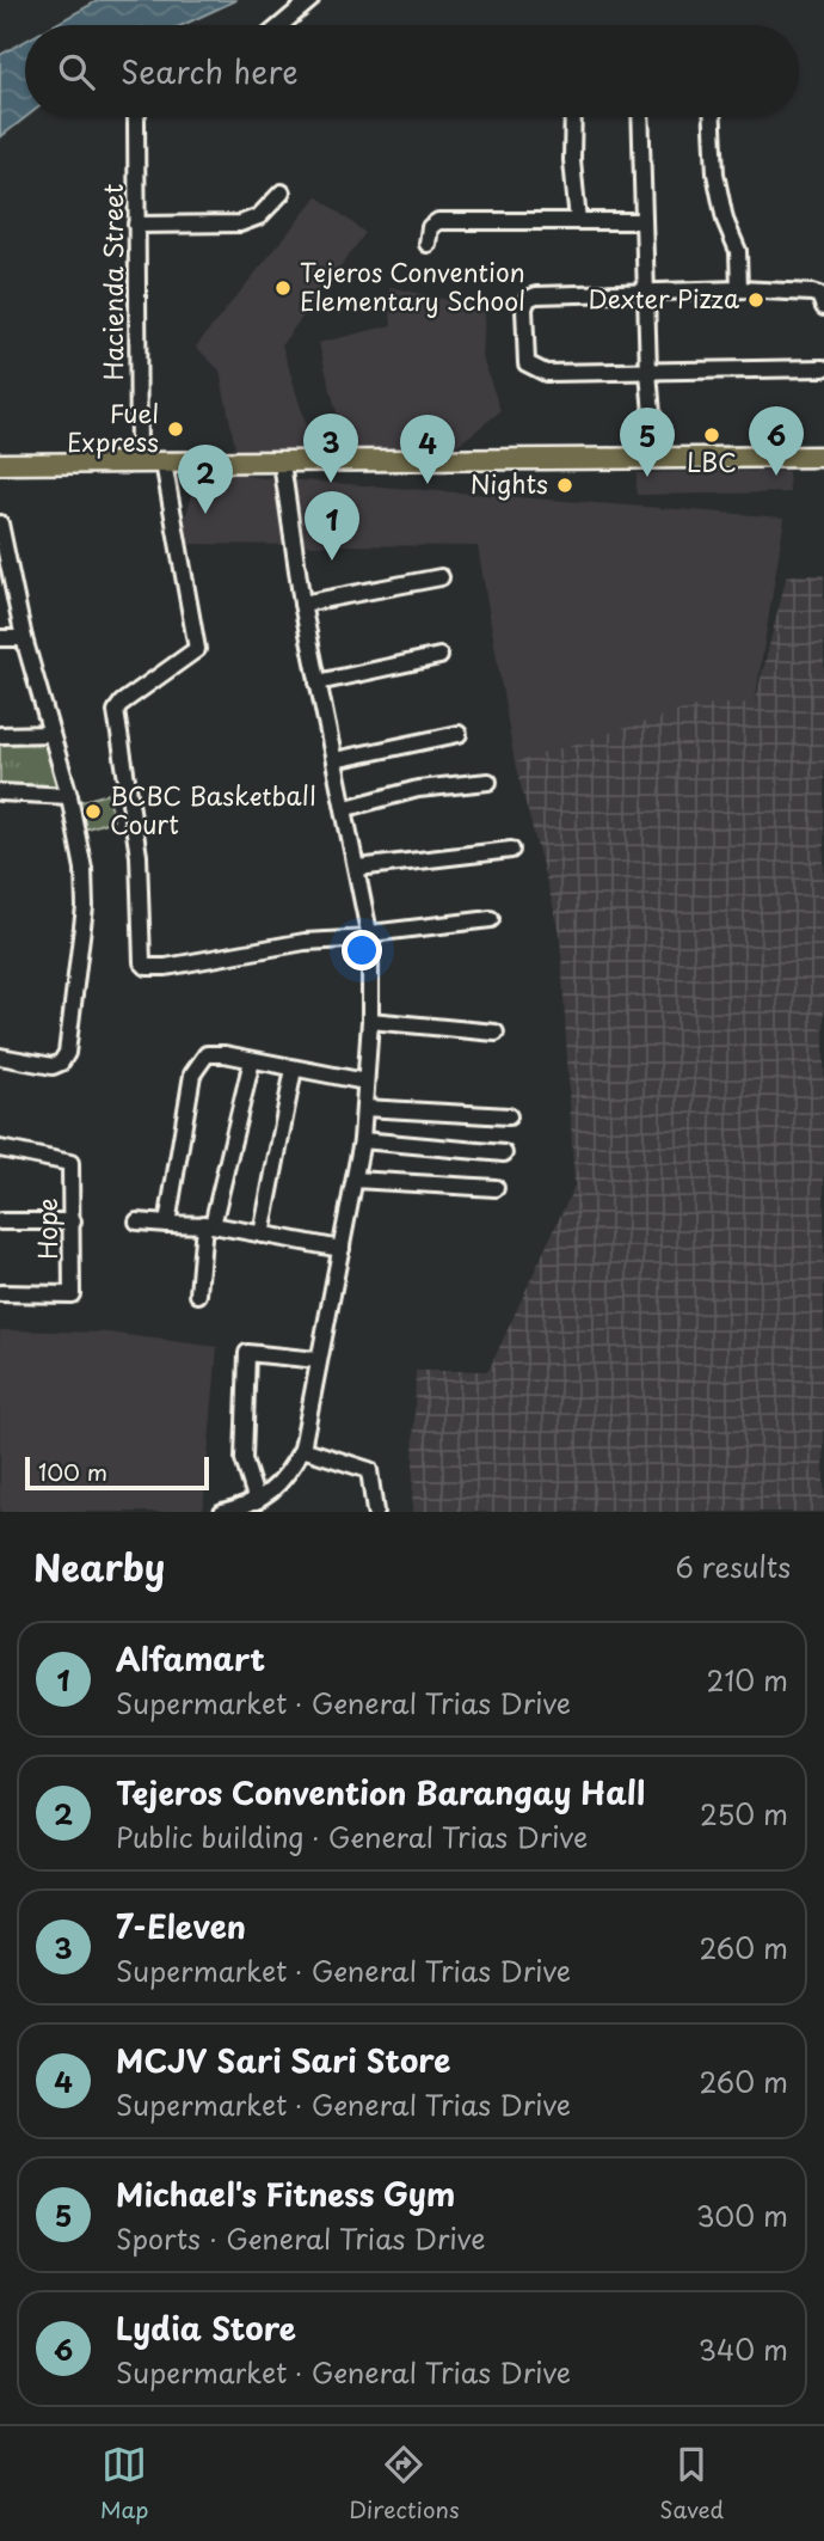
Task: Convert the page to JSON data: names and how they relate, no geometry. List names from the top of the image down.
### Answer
{
  "streets": {
    "street": ["Hacienda Street", "Hope"]
  },
  "places": [
    "Tejeros Convention Elementary School",
    "Dexter Pizza",
    "Fuel Express",
    "LBC",
    "Nights",
    "BCBC Basketball Court"
  ],
  "scale_bar": "100 m",
  "page": {
    "search": "Search here",
    "pins": [
      "6",
      "5",
      "3",
      "4",
      "2",
      "1"
    ],
    "scale": "100 m",
    "heading": ["Nearby", "6 results"],
    "list": [
      {
        "mark": "1",
        "name": "Alfamart",
        "note": "Supermarket · General Trias Drive",
        "value": "210 m"
      },
      {
        "mark": "2",
        "name": "Tejeros Convention Barangay Hall",
        "note": "Public building · General Trias Drive",
        "value": "250 m"
      },
      {
        "mark": "3",
        "name": "7-Eleven",
        "note": "Supermarket · General Trias Drive",
        "value": "260 m"
      },
      {
        "mark": "4",
        "name": "MCJV Sari Sari Store",
        "note": "Supermarket · General Trias Drive",
        "value": "260 m"
      },
      {
        "mark": "5",
        "name": "Michael's Fitness Gym",
        "note": "Sports · General Trias Drive",
        "value": "300 m"
      },
      {
        "mark": "6",
        "name": "Lydia Store",
        "note": "Supermarket · General Trias Drive",
        "value": "340 m"
      }
    ],
    "nav": ["Map", "Directions", "Saved"]
  }
}
